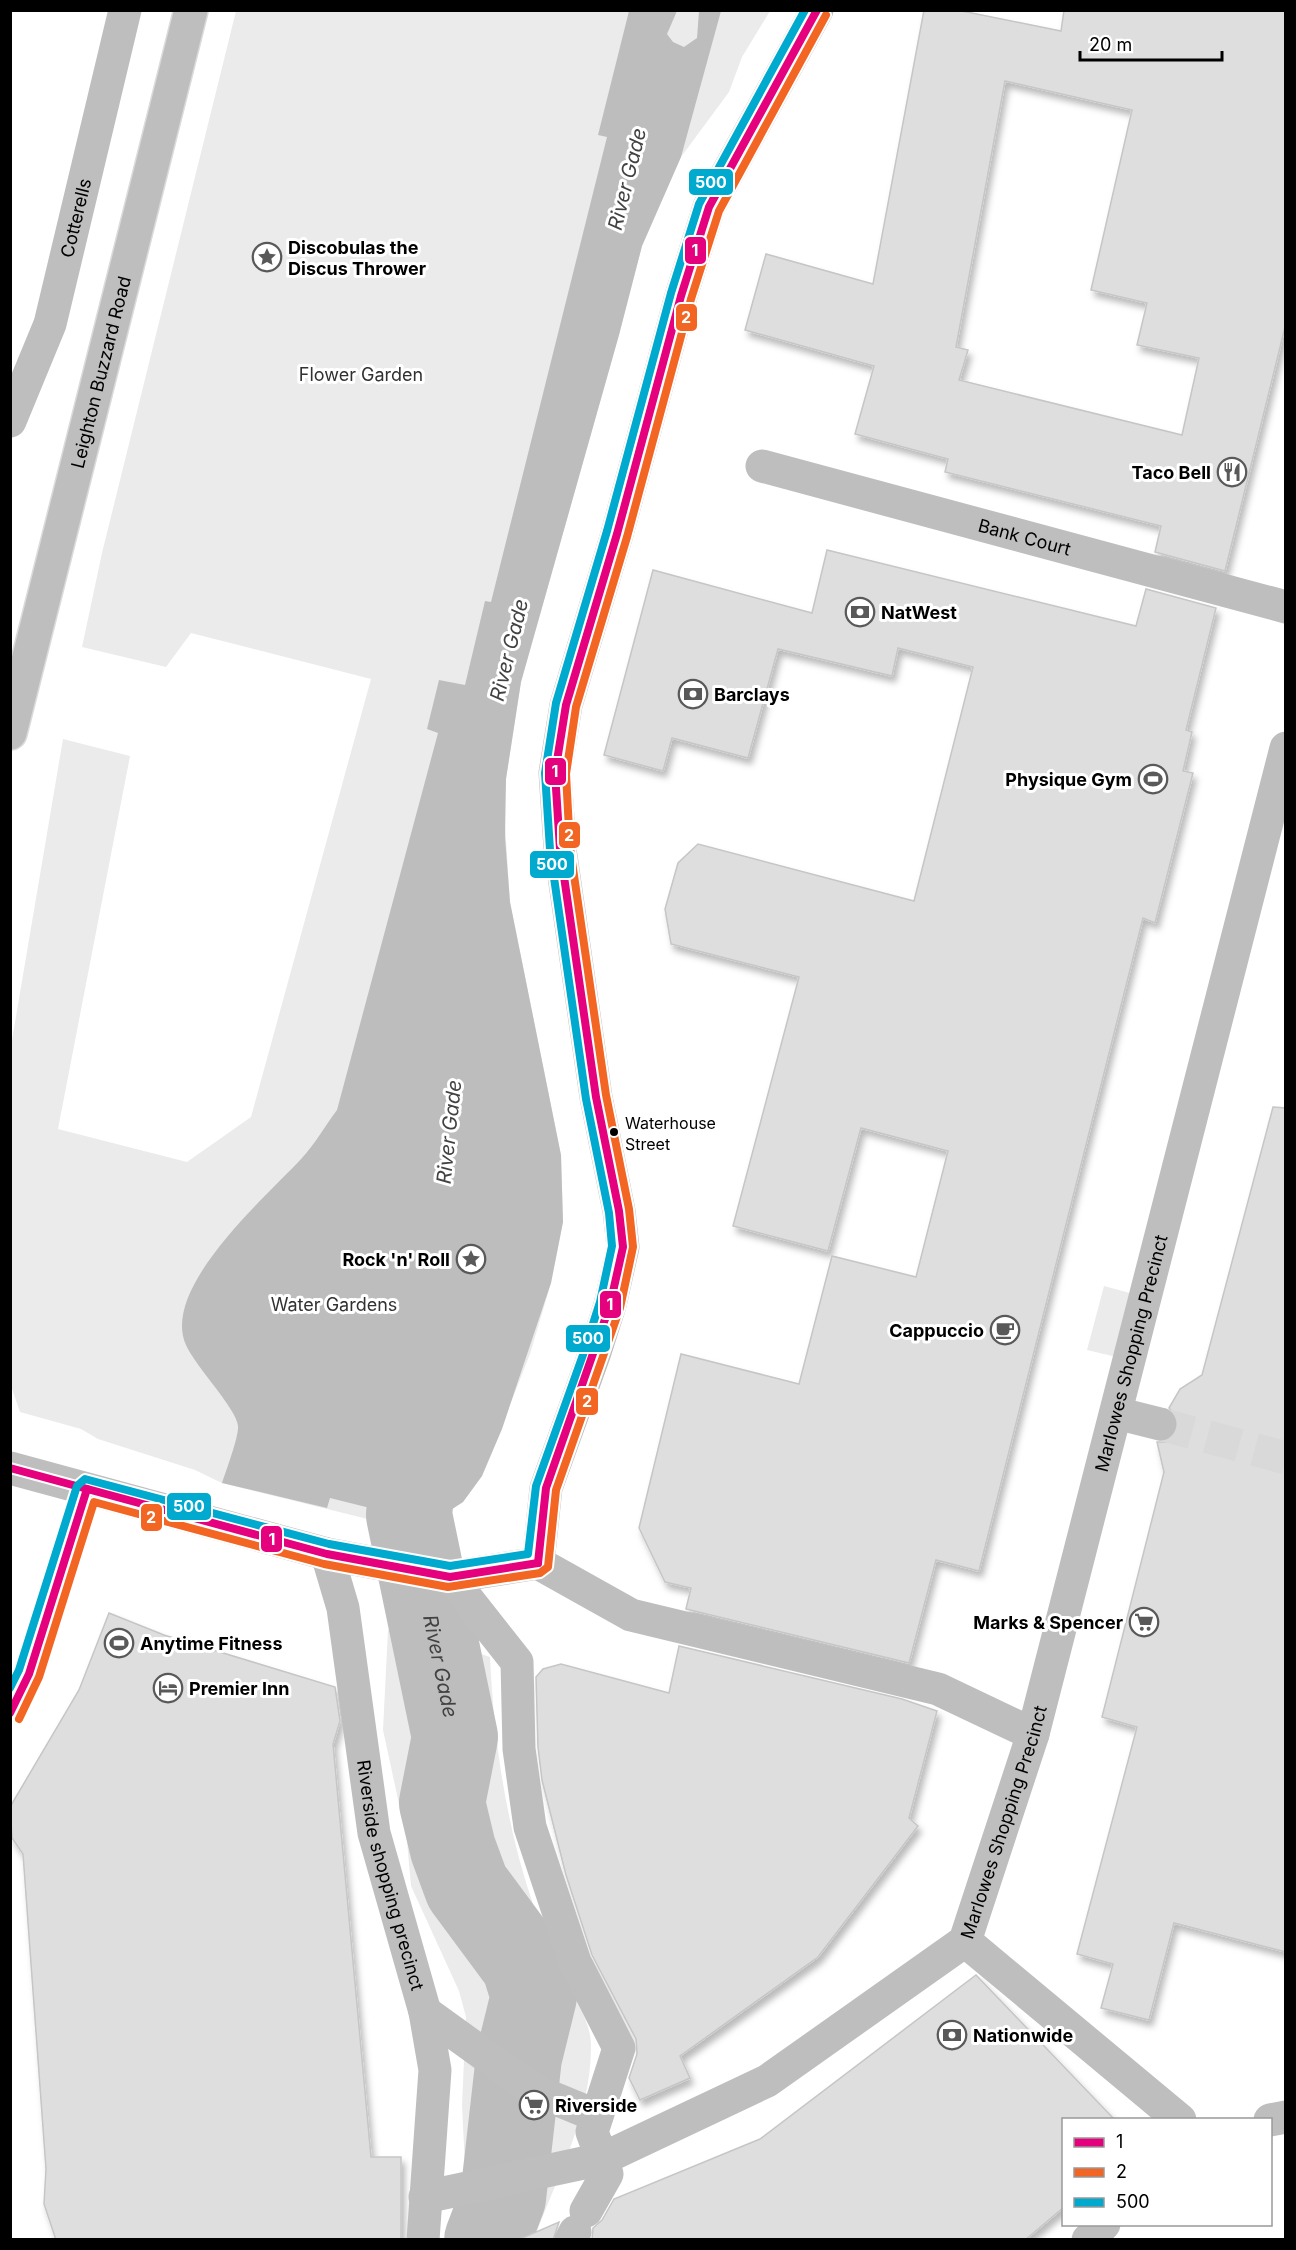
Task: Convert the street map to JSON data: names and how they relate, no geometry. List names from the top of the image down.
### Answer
{
  "streets": {
    "street": [
      "Cotterells",
      "Leighton Buzzard Road",
      "Bank Court",
      "Marlowes Shopping Precinct",
      "Riverside shopping precinct"
    ]
  },
  "crossings": [
    ["Marlowes Shopping Precinct", "Riverside shopping precinct"]
  ],
  "water": ["River Gade"],
  "parks": ["Flower Garden", "Water Gardens"],
  "places": {
    "place": ["Discobulas the Discus Thrower", "Rock 'n' Roll"],
    "restaurant": ["Taco Bell"],
    "bank": ["NatWest", "Barclays", "Nationwide"],
    "sports": ["Physique Gym", "Anytime Fitness"],
    "other": ["Waterhouse Street"],
    "cafe": ["Cappuccio"],
    "supermarket": ["Marks & Spencer", "Riverside"],
    "hotel": ["Premier Inn"]
  },
  "lines": ["transit line 1", "transit line 500", "transit line 2"],
  "legend": ["1", "2", "500"],
  "scale_bar": "20 m"
}
